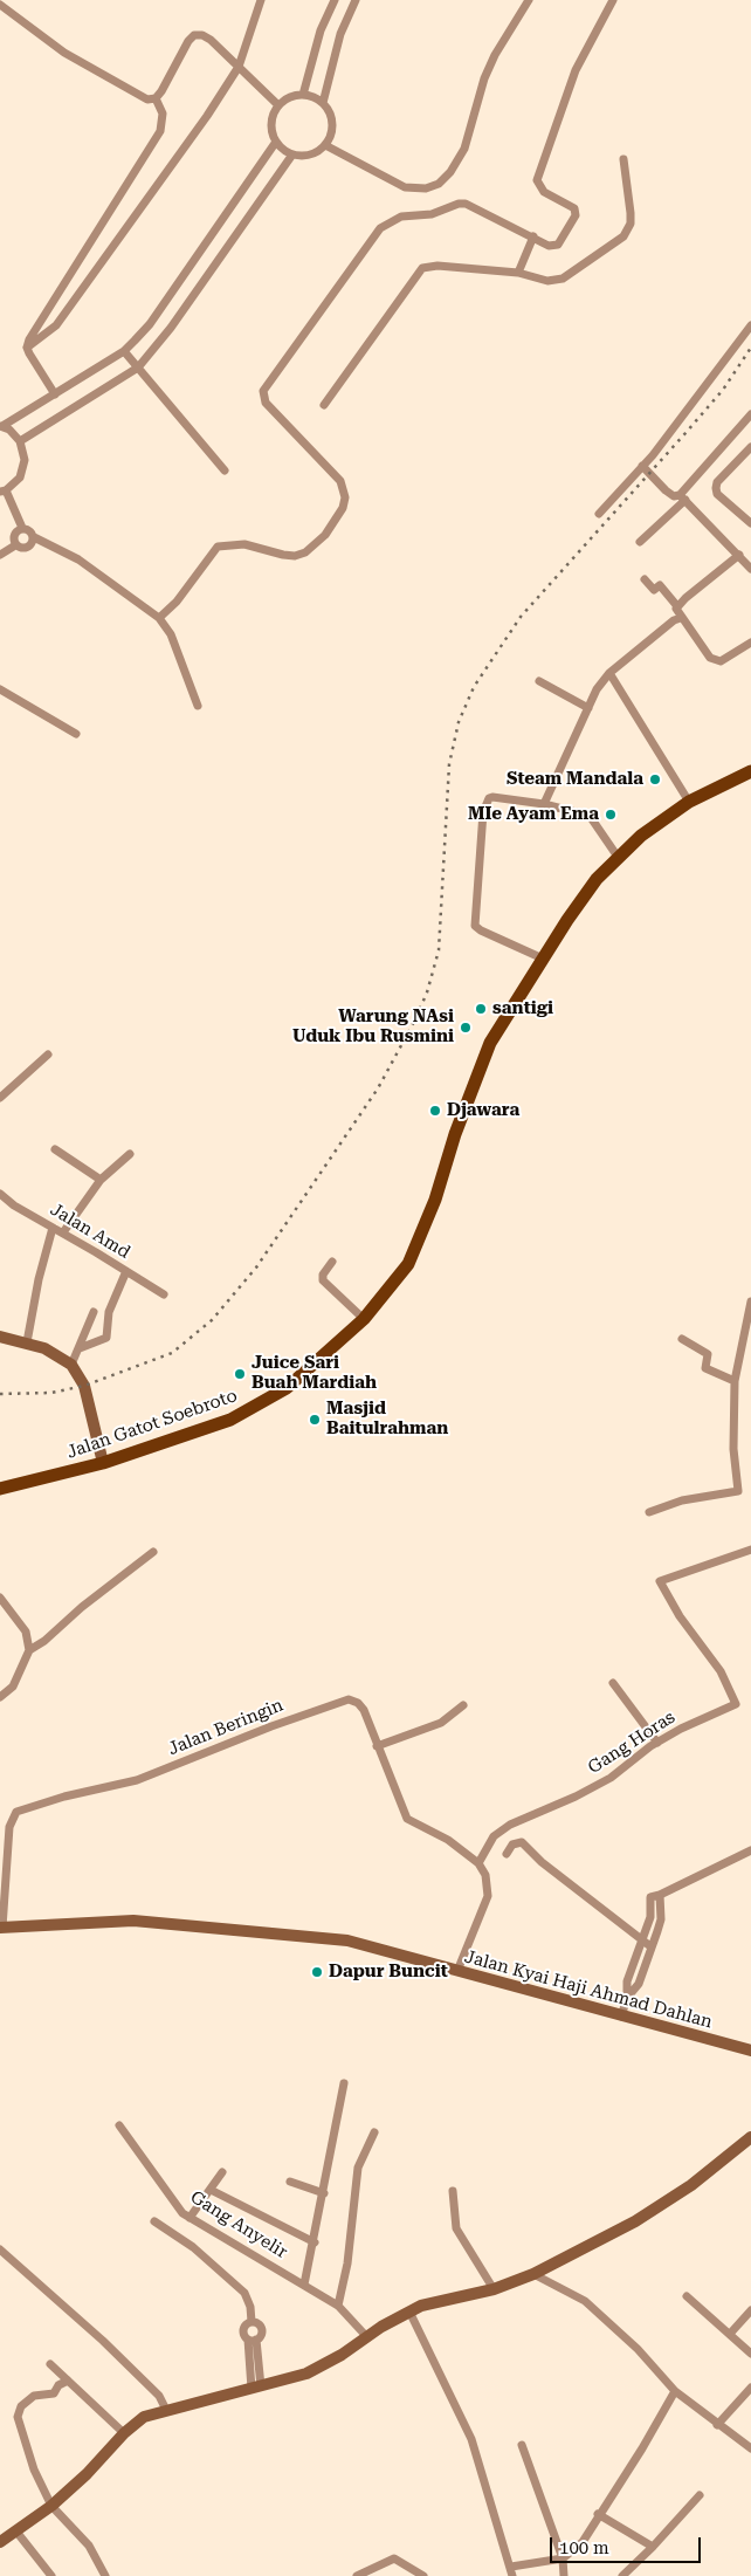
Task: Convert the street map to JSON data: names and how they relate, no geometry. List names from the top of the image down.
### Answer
{
  "streets": {
    "main road": ["Jalan Gatot Soebroto"],
    "street": [
      "Jalan Amd",
      "Jalan Beringin",
      "Gang Horas",
      "Jalan Kyai Haji Ahmad Dahlan",
      "Gang Anyelir"
    ]
  },
  "crossings": [
    ["Jalan Beringin", "Gang Horas"],
    ["Jalan Beringin", "Jalan Kyai Haji Ahmad Dahlan"]
  ],
  "places": [
    "Steam Mandala",
    "MIe Ayam Ema",
    "santigi",
    "Warung NAsi Uduk Ibu Rusmini",
    "Djawara",
    "Juice Sari Buah Mardiah",
    "Masjid Baitulrahman",
    "Dapur Buncit"
  ],
  "scale_bar": "100 m"
}
